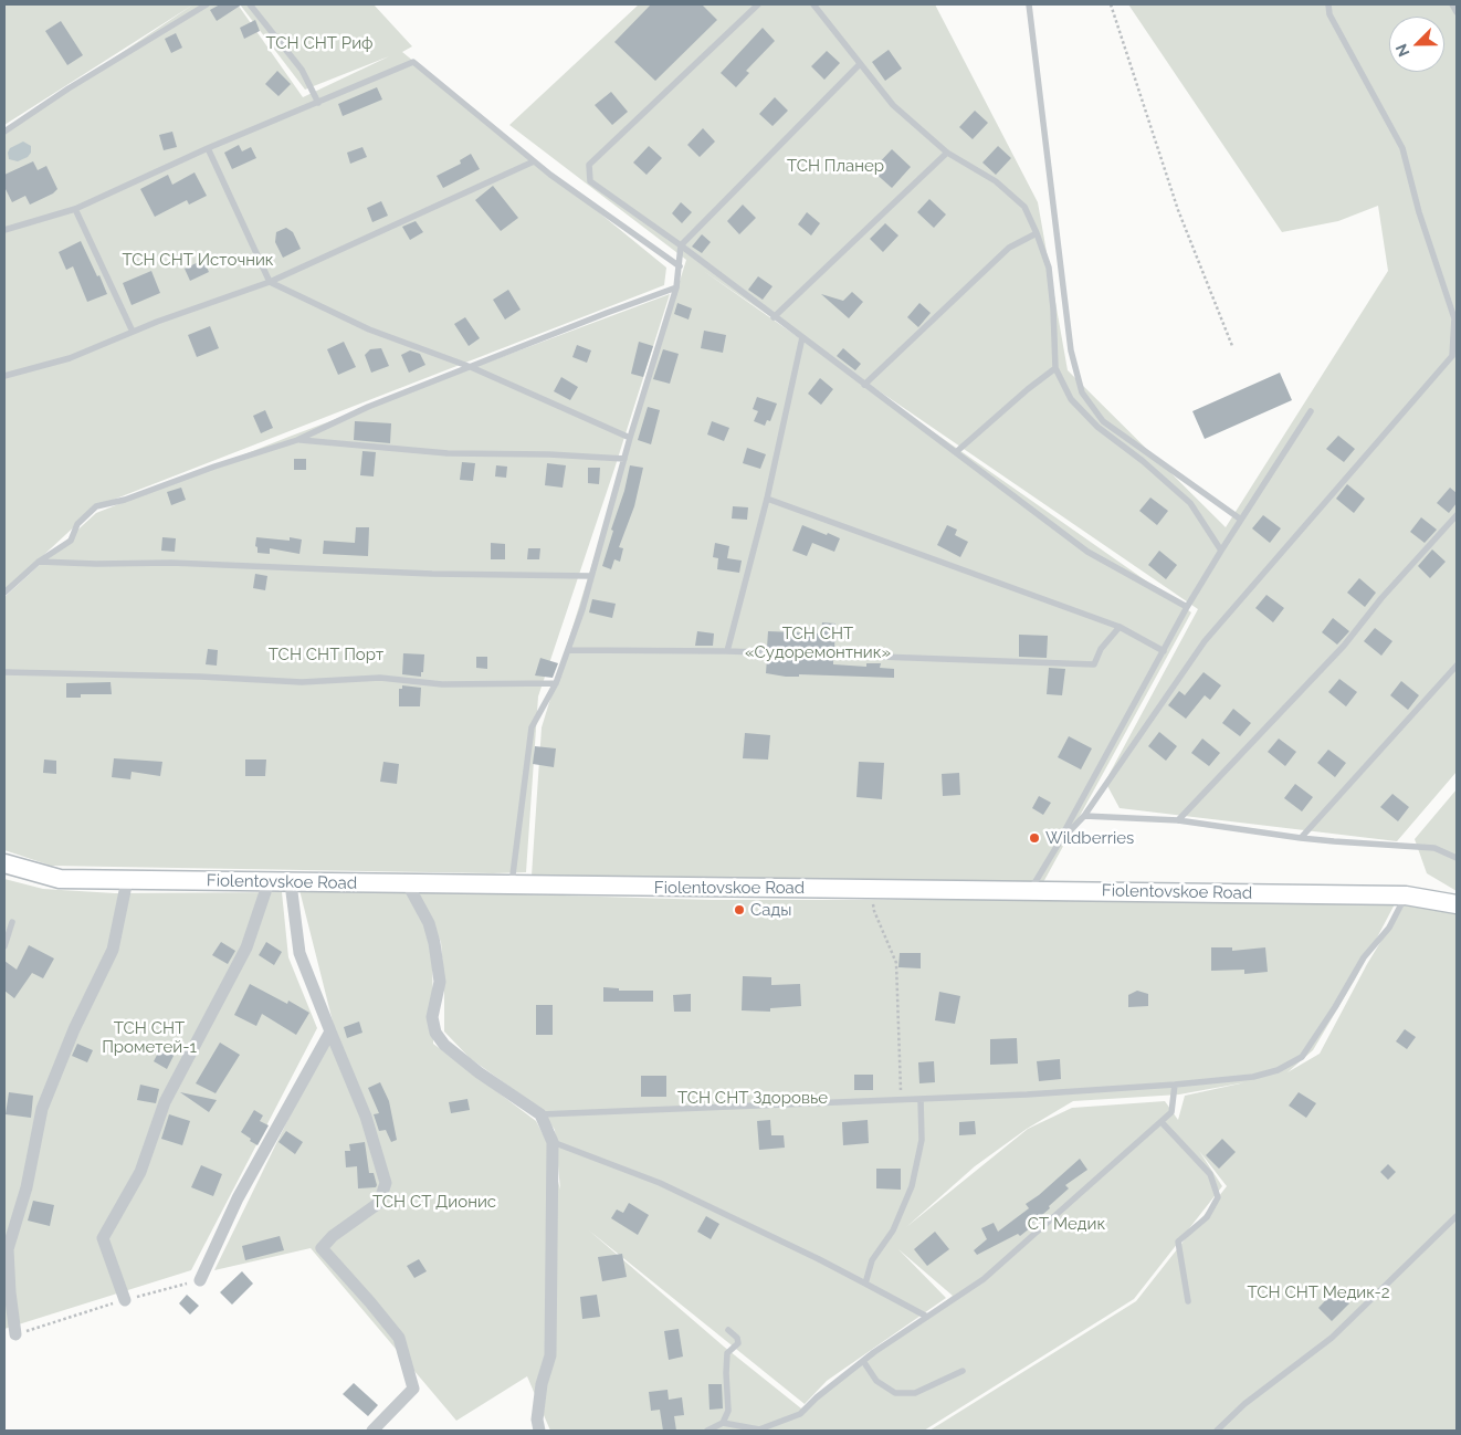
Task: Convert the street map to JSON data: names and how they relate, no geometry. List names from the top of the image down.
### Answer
{
  "streets": {
    "main road": ["Fiolentovskoe Road"]
  },
  "parks": [
    "ТСН СНТ Риф",
    "ТСН Планер",
    "ТСН СНТ Источник",
    "ТСН СНТ «Судоремонтник»",
    "ТСН СНТ Порт",
    "ТСН СНТ Прометей-1",
    "ТСН СНТ Здоровье",
    "ТСН СТ Дионис",
    "СТ Медик",
    "ТСН СНТ Медик-2"
  ],
  "places": ["Wildberries", "Сады"],
  "north": "bottom left"
}
